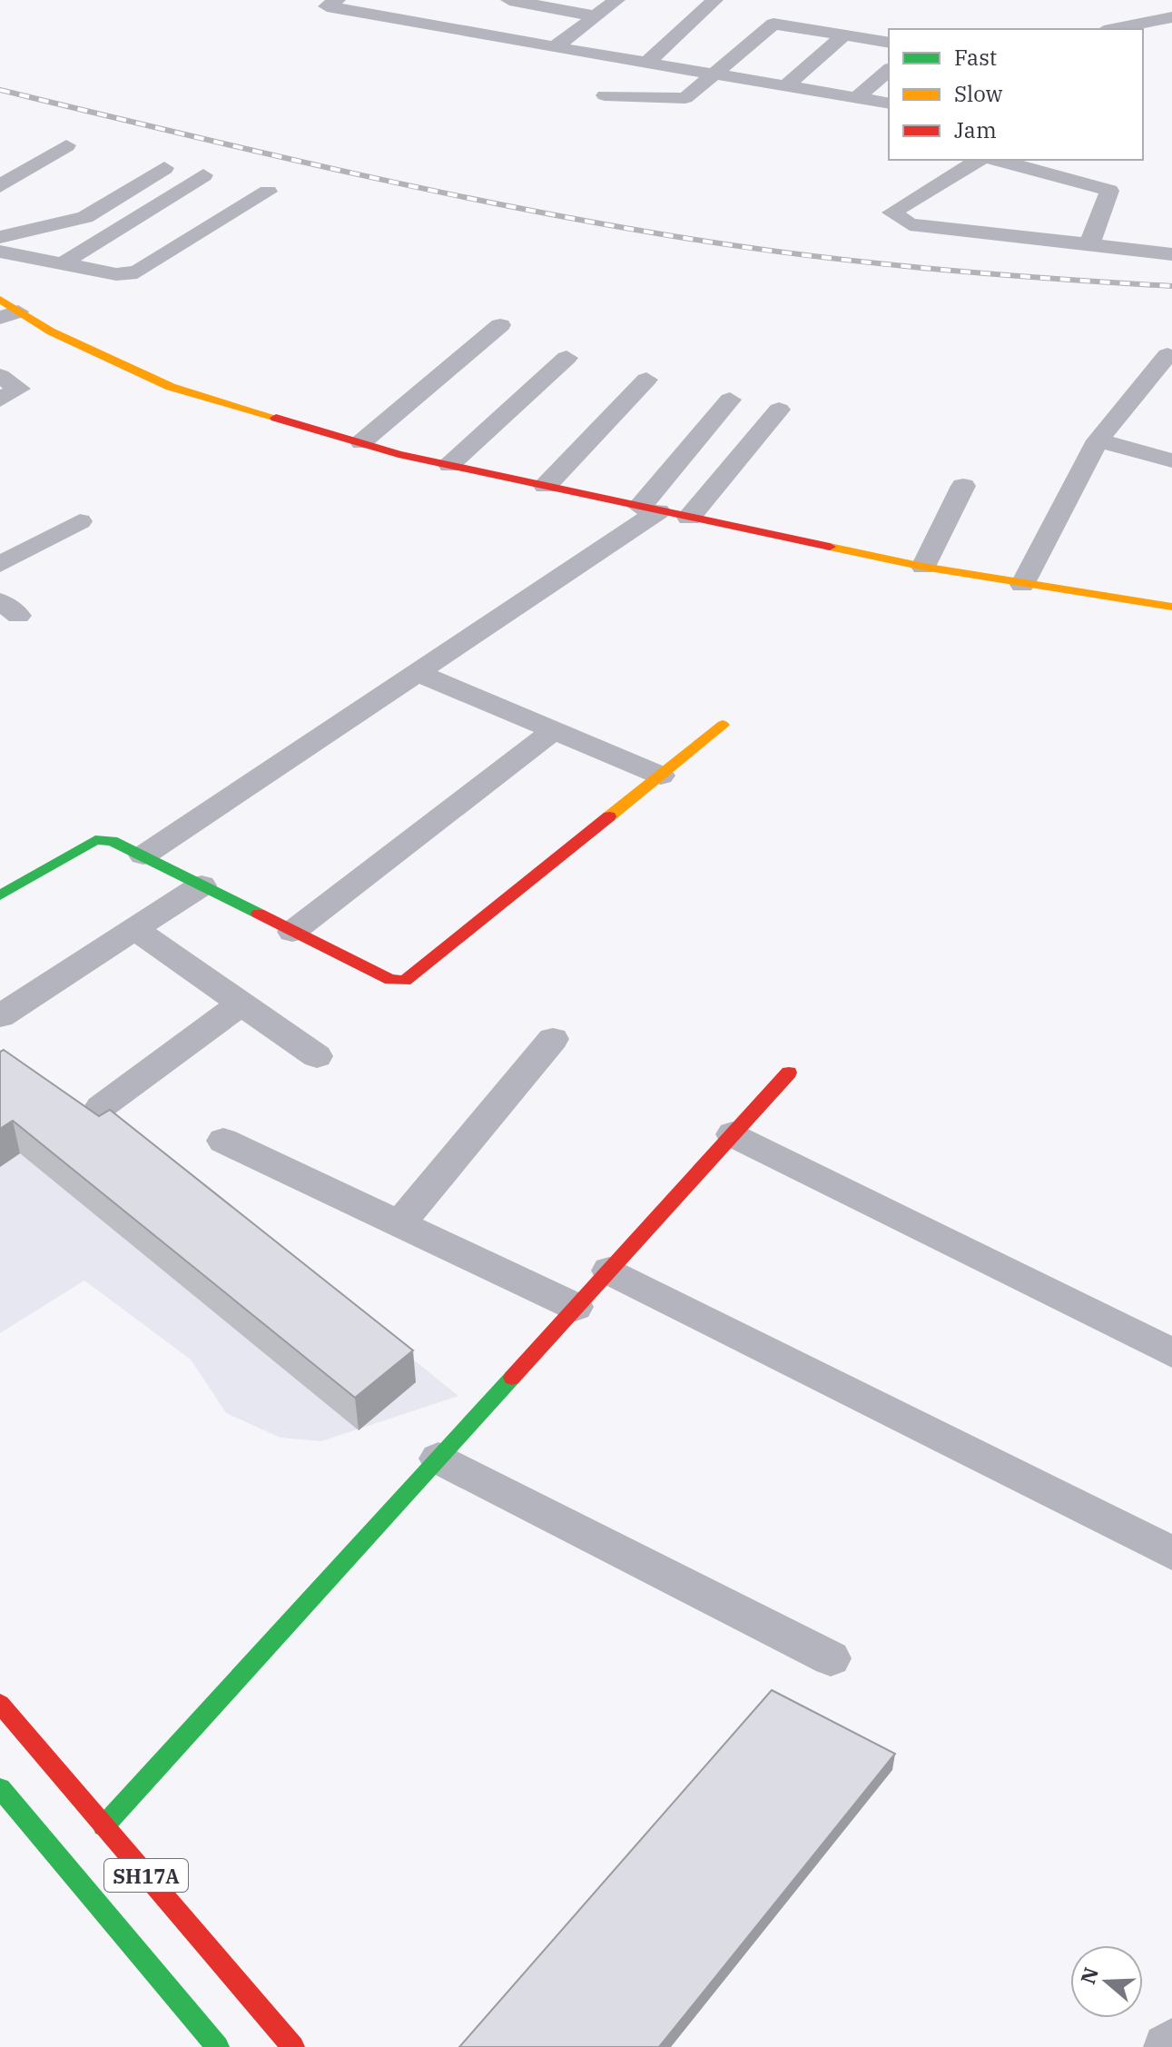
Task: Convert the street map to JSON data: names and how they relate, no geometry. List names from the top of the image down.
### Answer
{
  "streets": {
    "street": ["SH17A"]
  },
  "legend": ["Fast", "Slow", "Jam"],
  "north": "left"
}
